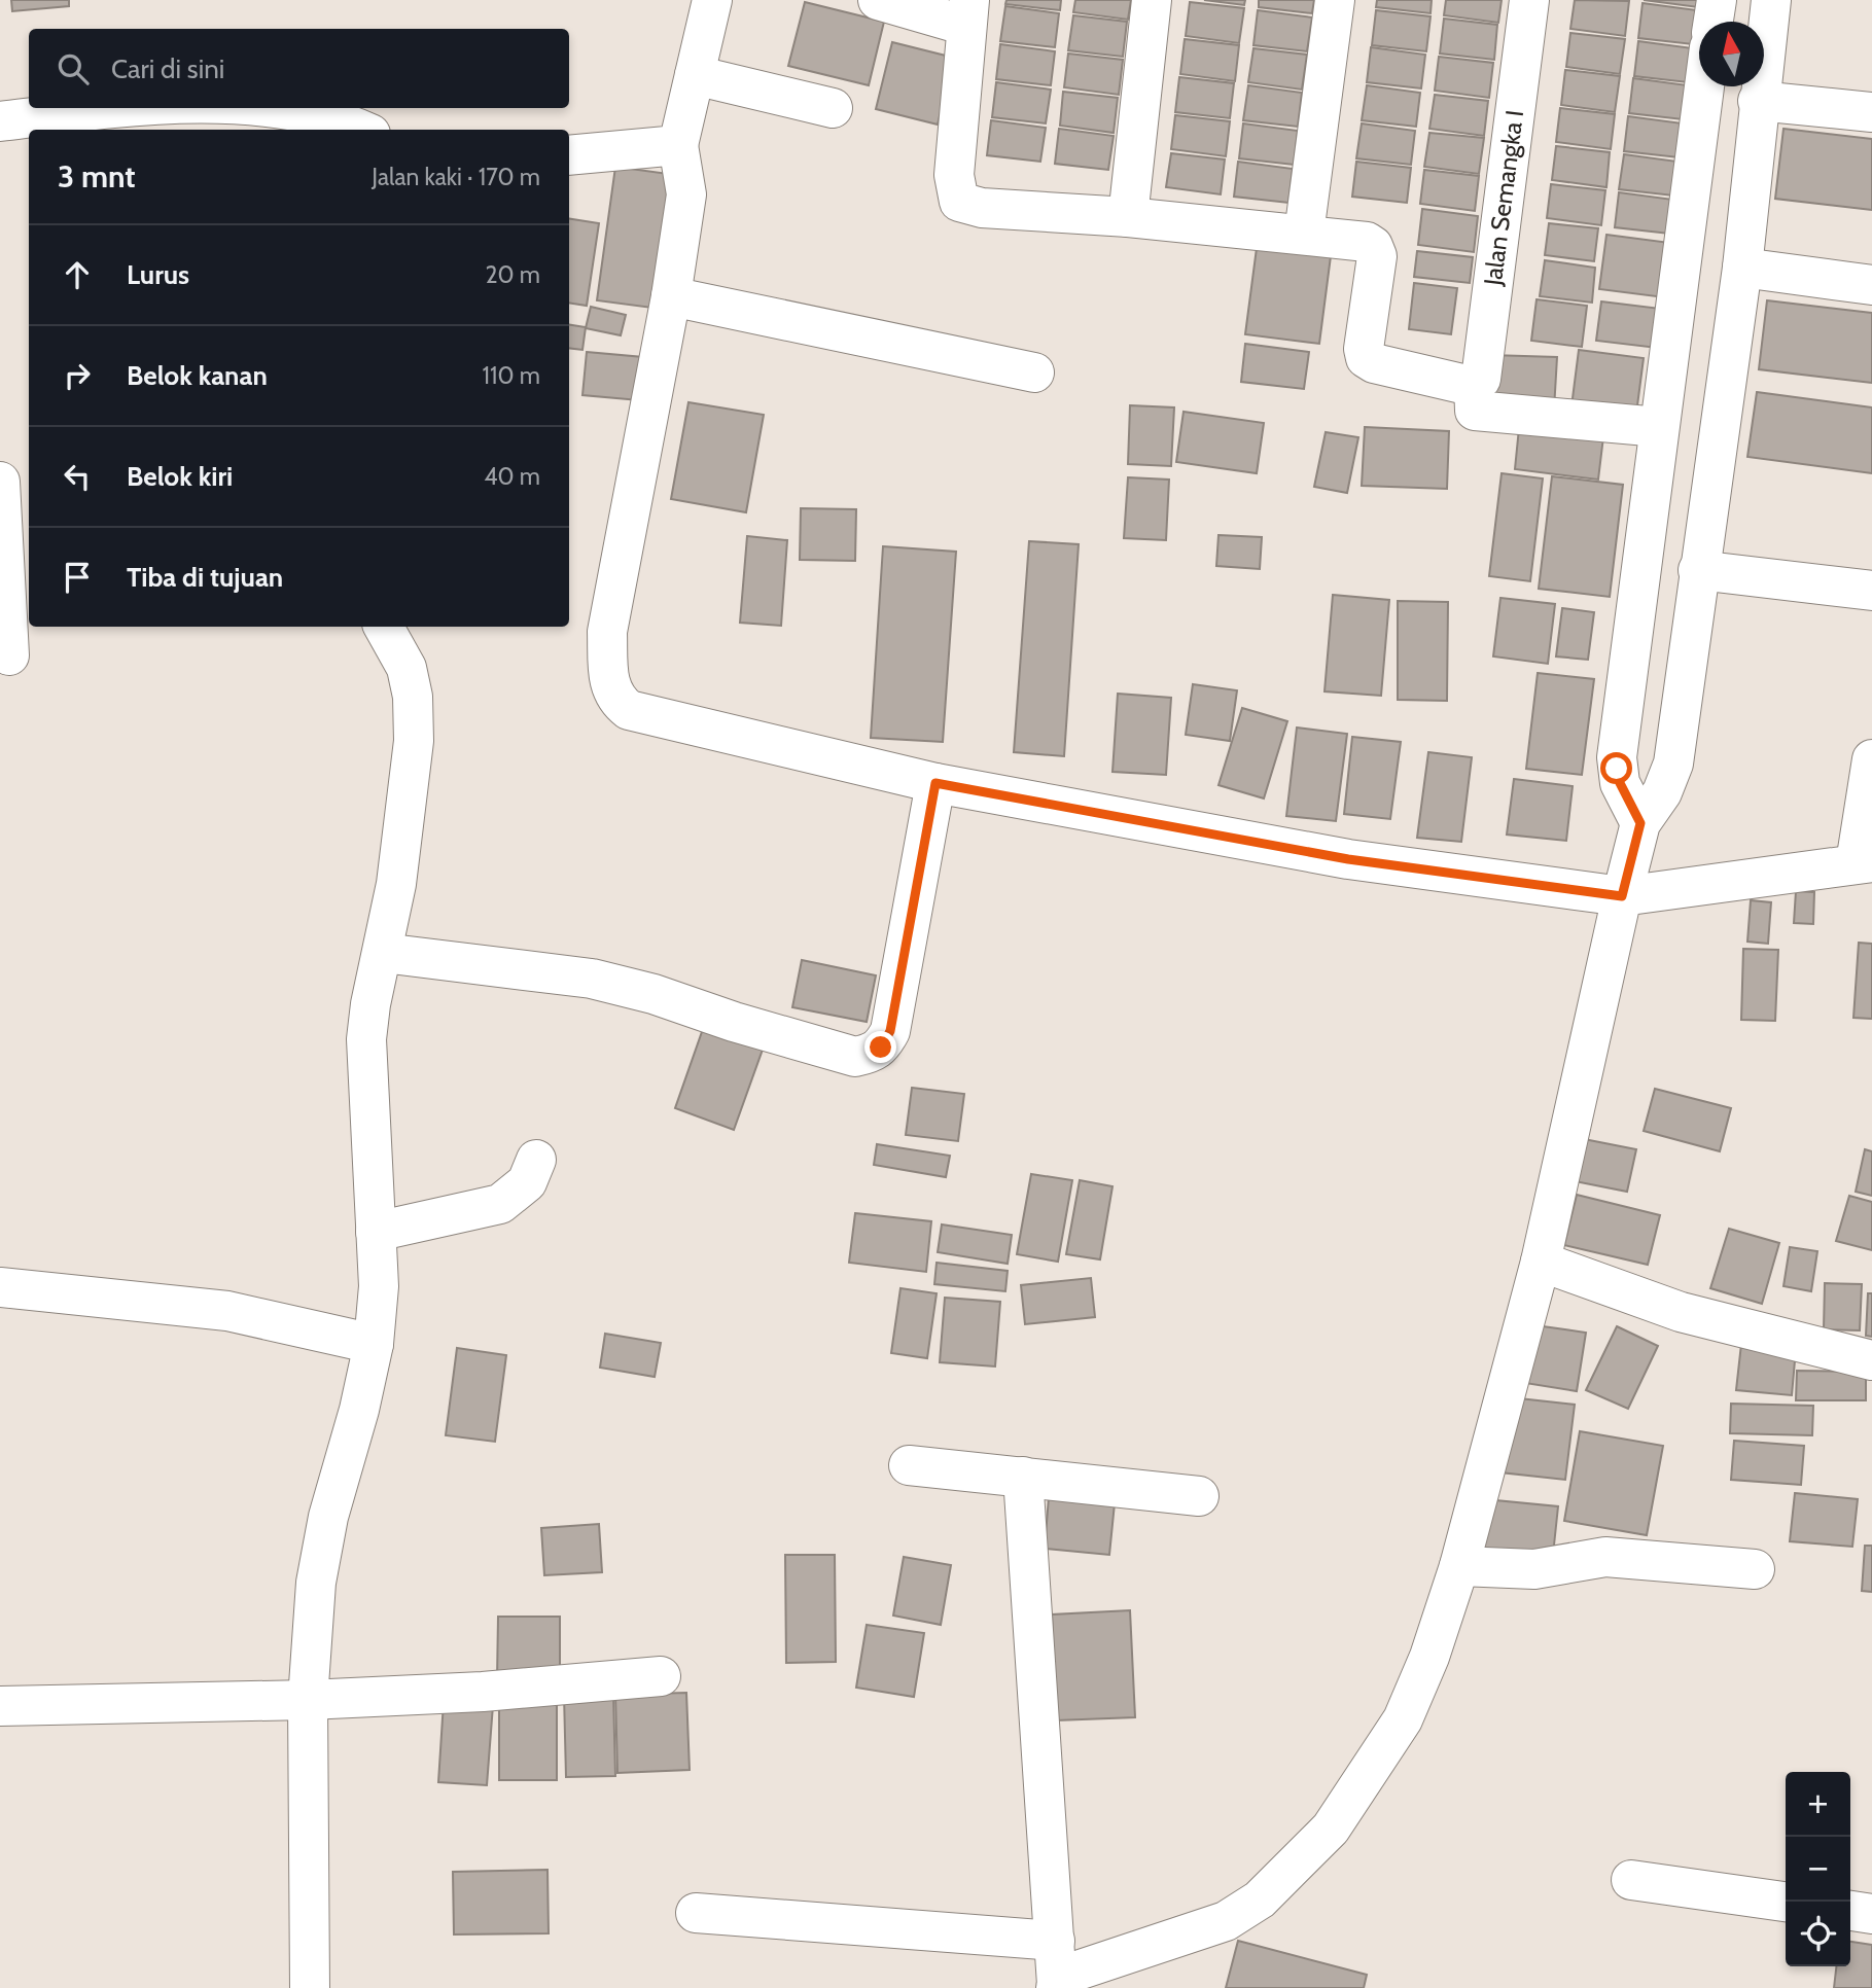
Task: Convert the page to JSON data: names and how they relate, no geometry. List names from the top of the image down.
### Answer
{
  "streets": {
    "street": ["Jalan Semangka I"]
  },
  "north": "top",
  "page": {
    "search": "Cari di sini",
    "heading": ["3 mnt", "Jalan kaki · 170 m"],
    "list": [
      ["Lurus", "20 m"],
      ["Belok kanan", "110 m"],
      ["Belok kiri", "40 m"],
      "Tiba di tujuan"
    ],
    "map_buttons": ["+", "−"]
  }
}
